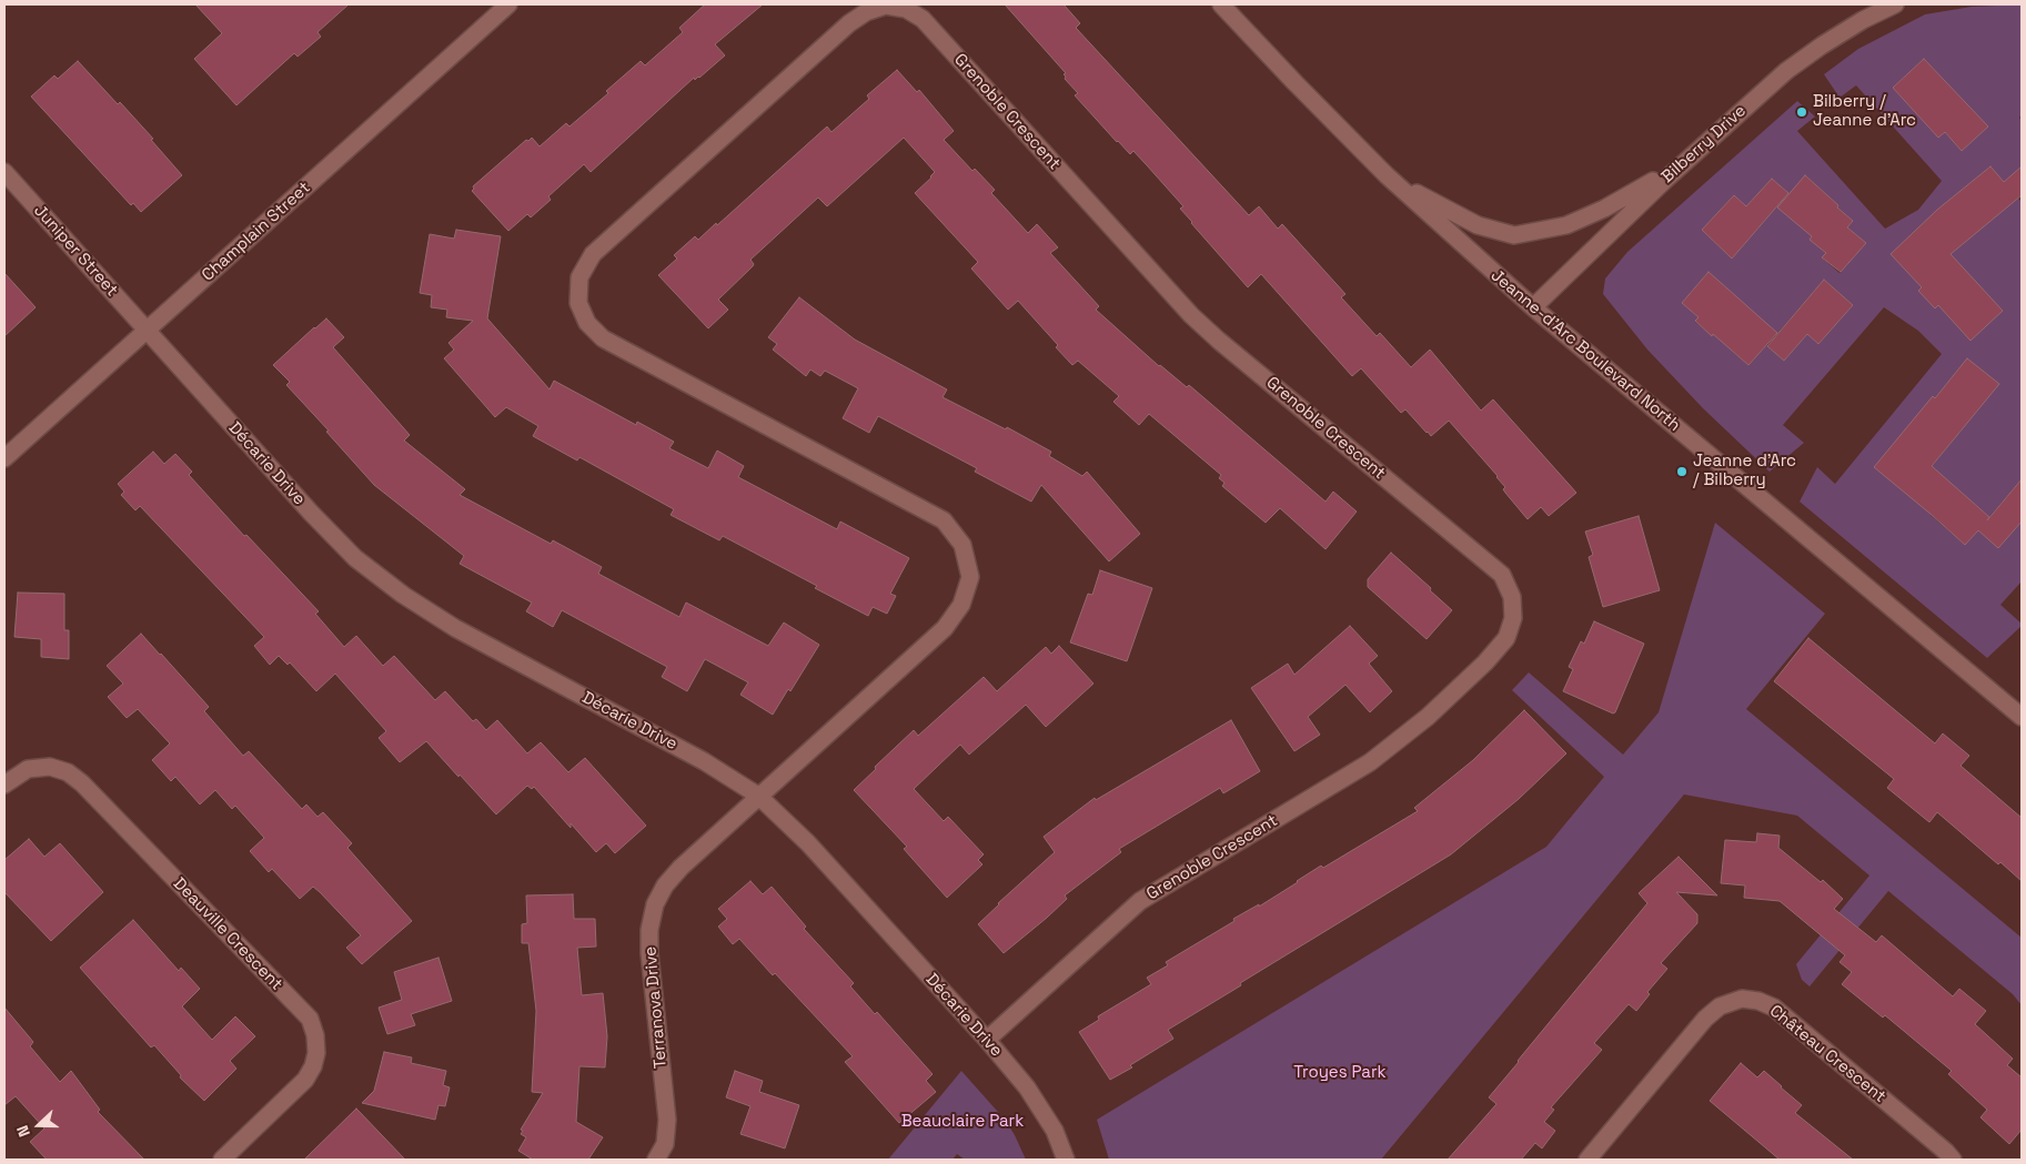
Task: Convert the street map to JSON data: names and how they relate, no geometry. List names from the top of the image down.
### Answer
{
  "streets": {
    "street": [
      "Grenoble Crescent",
      "Bilberry Drive",
      "Champlain Street",
      "Juniper Street",
      "Jeanne-d'Arc Boulevard North",
      "Décarie Drive",
      "Deauville Crescent",
      "Terranova Drive",
      "Château Crescent"
    ]
  },
  "crossings": [
    ["Grenoble Crescent", "Décarie Drive"],
    ["Grenoble Crescent", "Terranova Drive"],
    ["Bilberry Drive", "Jeanne-d'Arc Boulevard North"],
    ["Champlain Street", "Juniper Street"],
    ["Champlain Street", "Décarie Drive"],
    ["Juniper Street", "Décarie Drive"],
    ["Décarie Drive", "Terranova Drive"]
  ],
  "parks": ["Troyes Park", "Beauclaire Park"],
  "places": ["Bilberry / Jeanne d'Arc", "Jeanne d'Arc / Bilberry"],
  "north": "left"
}
